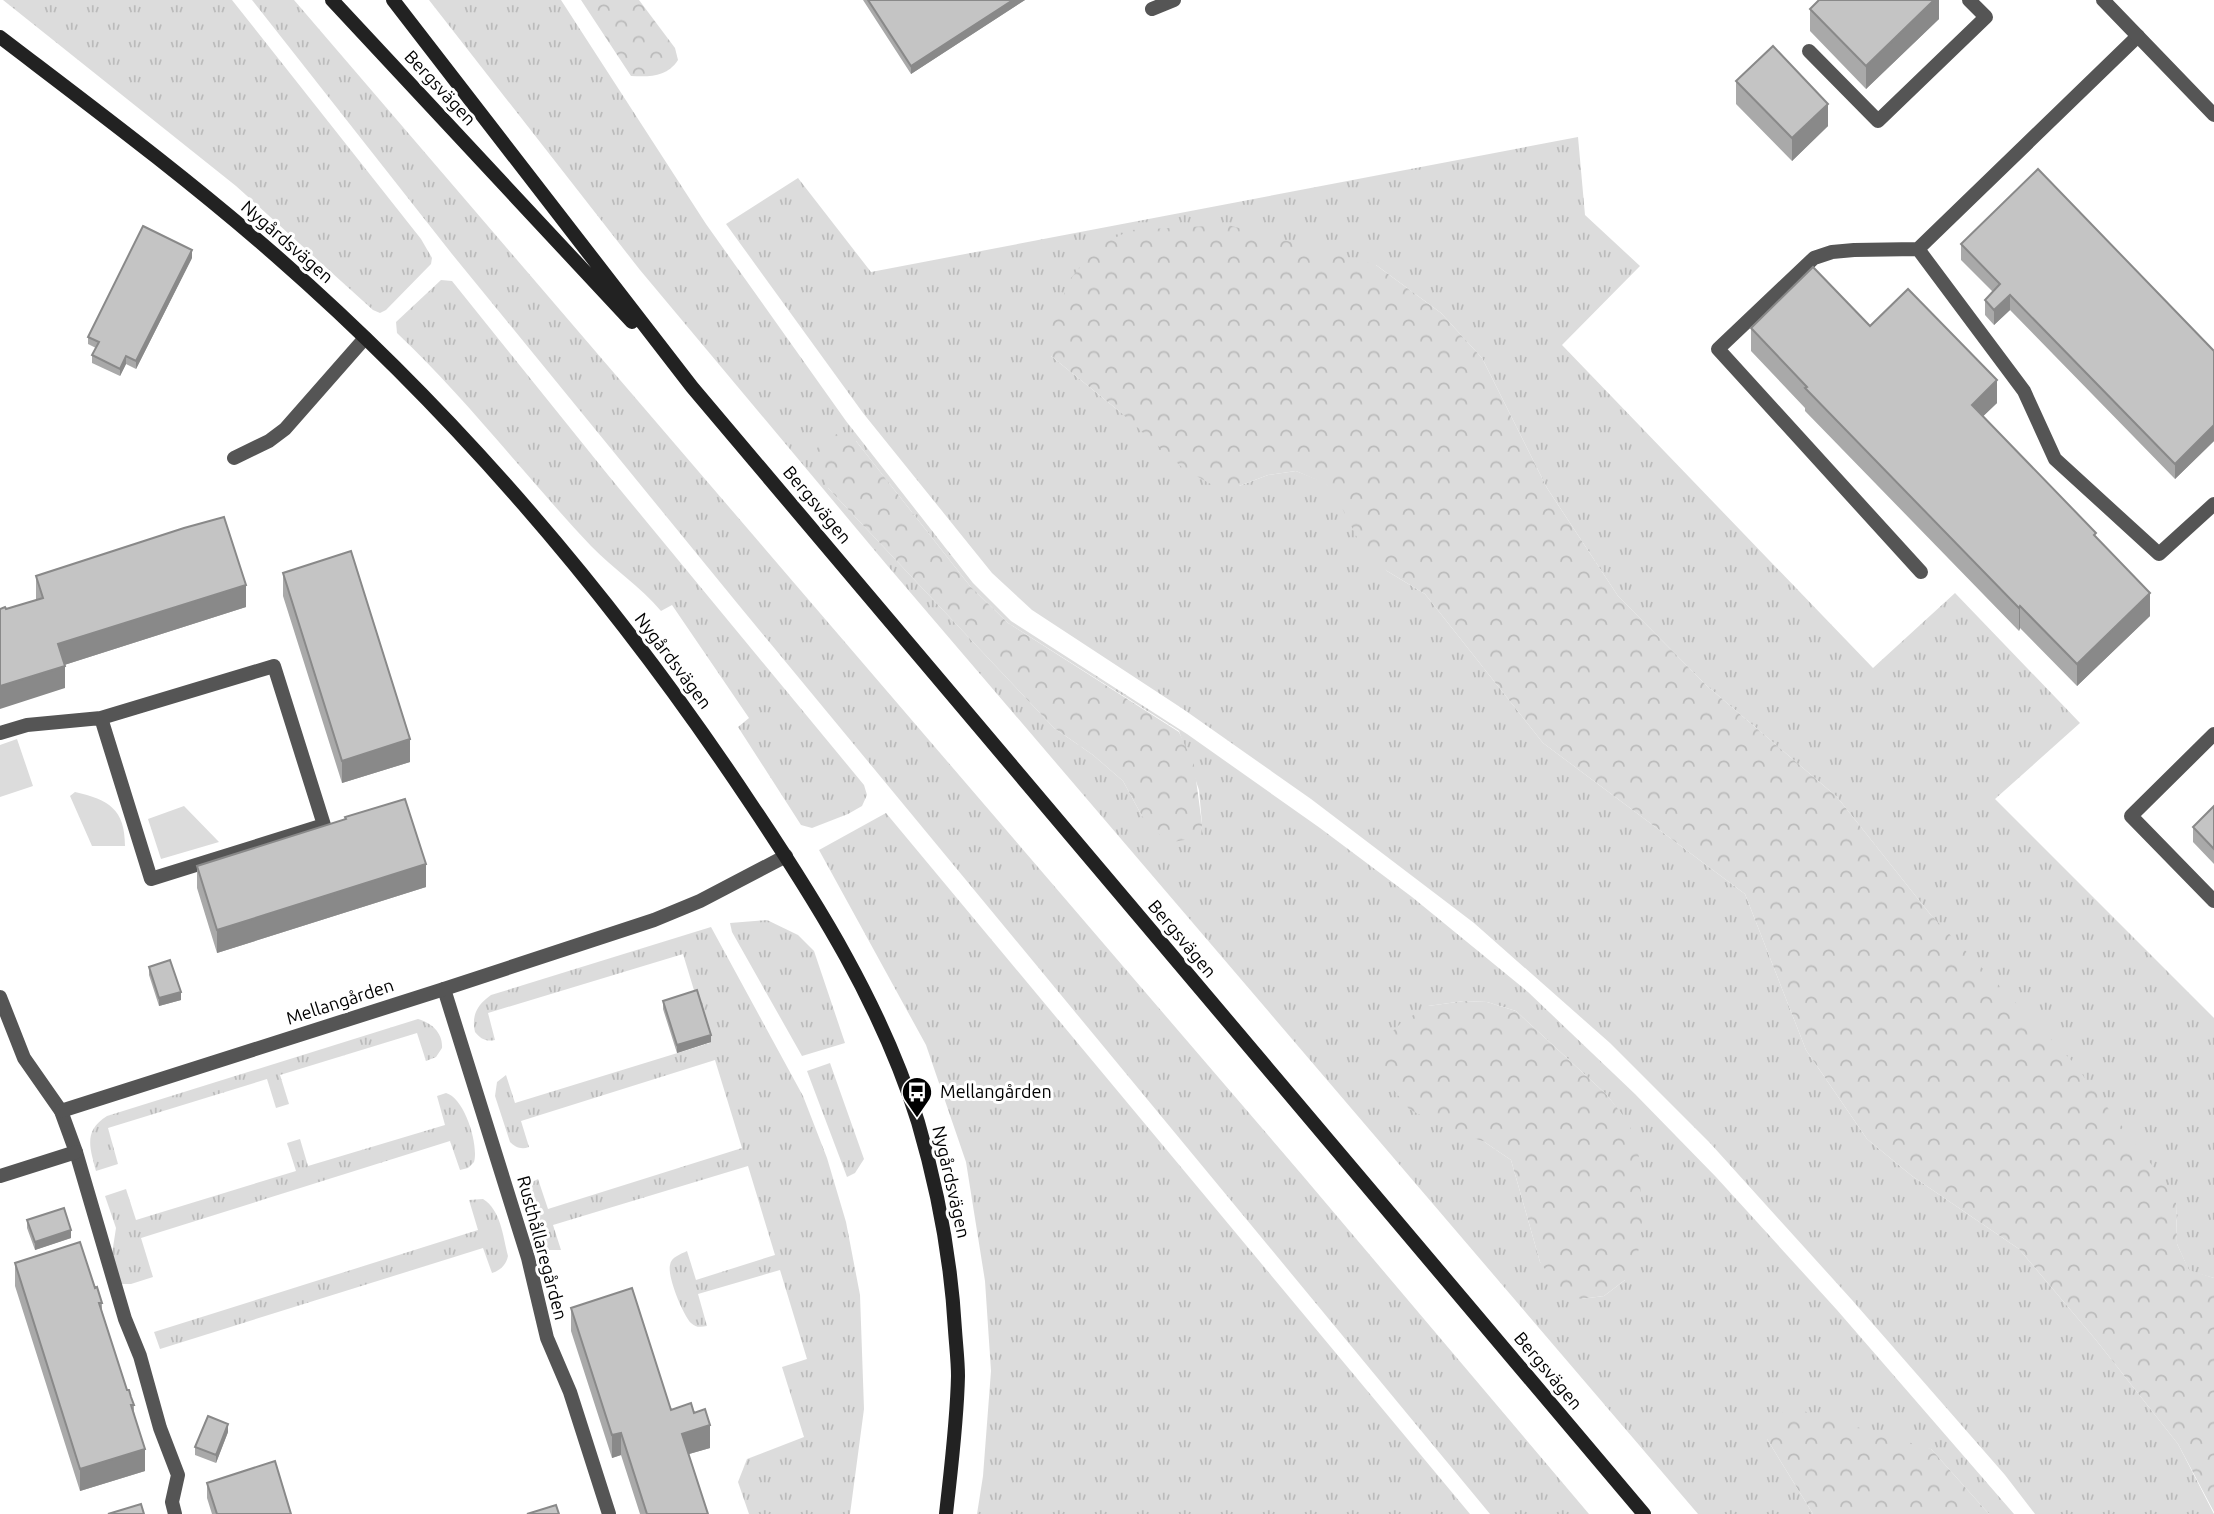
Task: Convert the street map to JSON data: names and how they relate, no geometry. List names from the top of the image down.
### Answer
{
  "streets": {
    "main road": ["Bergsvägen", "Nygårdsvägen"],
    "street": ["Mellangården", "Rusthållaregården"]
  },
  "crossings": [
    ["Nygårdsvägen", "Mellangården"],
    ["Mellangården", "Rusthållaregården"]
  ],
  "places": {
    "bus stop": ["Mellangården"]
  }
}
